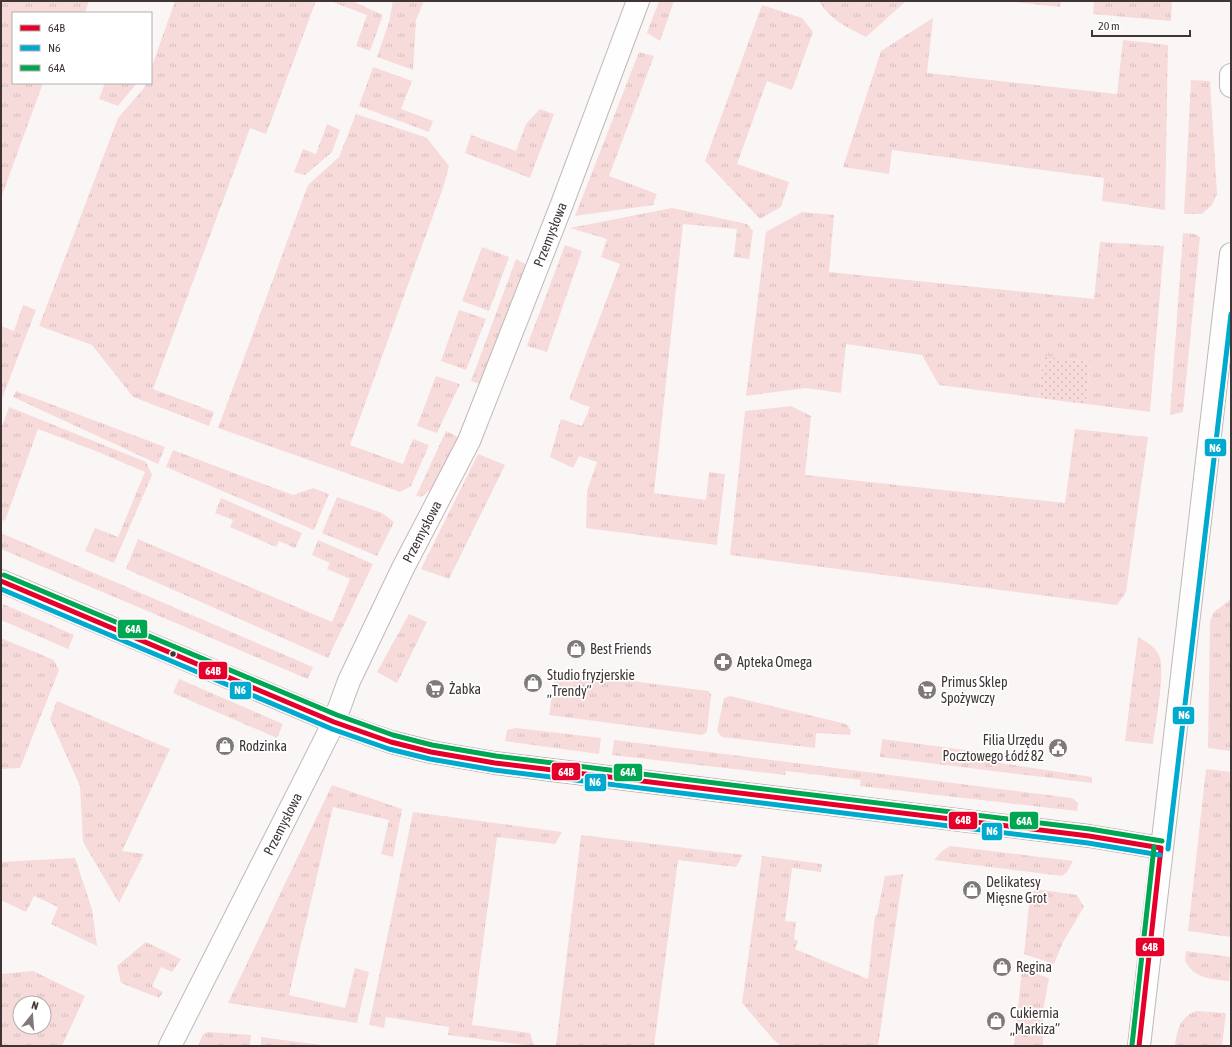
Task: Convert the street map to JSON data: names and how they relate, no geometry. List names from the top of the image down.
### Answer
{
  "streets": {
    "street": ["Przemysłowa"]
  },
  "places": {
    "shop": [
      "Best Friends",
      "Studio fryzjerskie „Trendy”",
      "Rodzinka",
      "Delikatesy Mięsne Grot",
      "Regina",
      "Cukiernia „Markiza”"
    ],
    "pharmacy": ["Apteka Omega"],
    "supermarket": ["Żabka", "Primus Sklep Spożywczy"],
    "public building": ["Filia Urzędu Pocztowego Łódź 82"]
  },
  "lines": ["transit line N6", "transit line 64A", "transit line 64B"],
  "legend": ["64B", "N6", "64A"],
  "scale_bar": "20 m",
  "north": "top"
}
